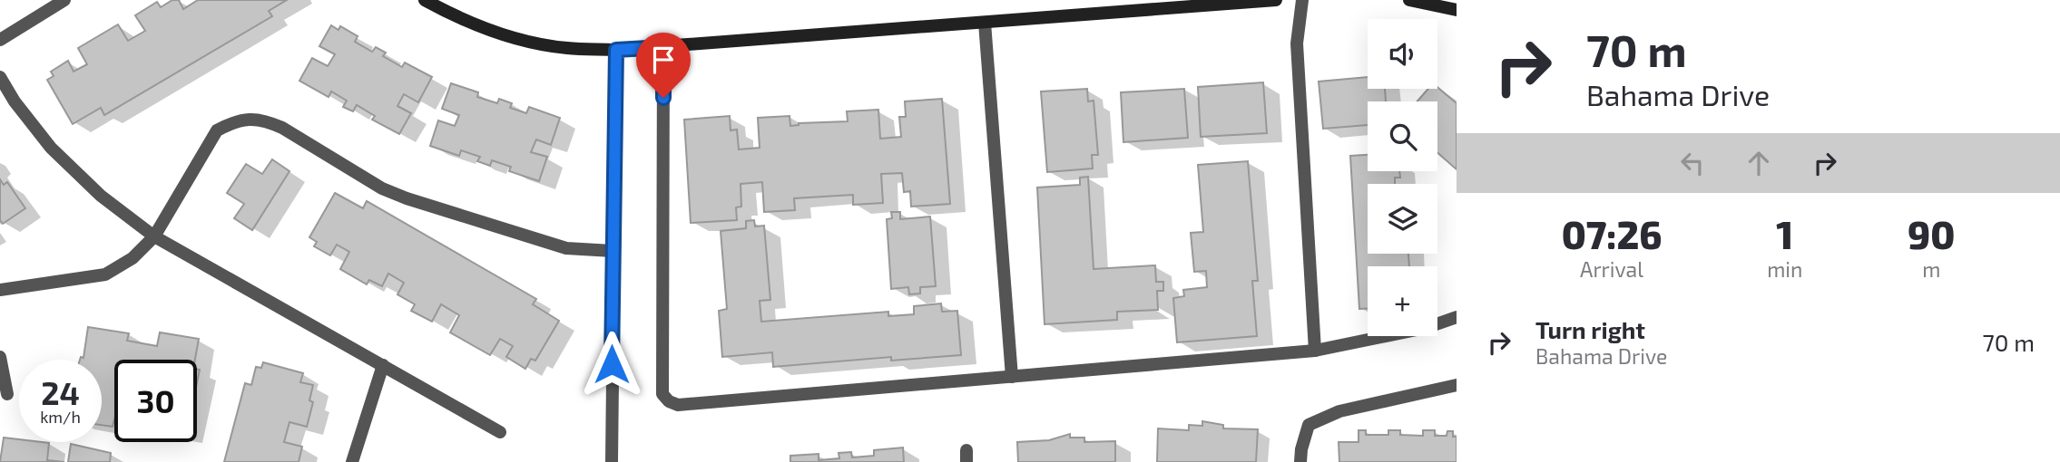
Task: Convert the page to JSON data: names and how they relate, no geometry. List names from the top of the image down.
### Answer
{
  "page": {
    "turn": ["70 m", "Bahama Drive"],
    "map_buttons": "+",
    "eta": [
      "07:26",
      "Arrival",
      "1",
      "min",
      "90",
      "m"
    ],
    "list": [
      {
        "name": "Turn right",
        "note": "Bahama Drive",
        "value": "70 m"
      }
    ],
    "speed": "24 km/h",
    "limit": "30"
  }
}
